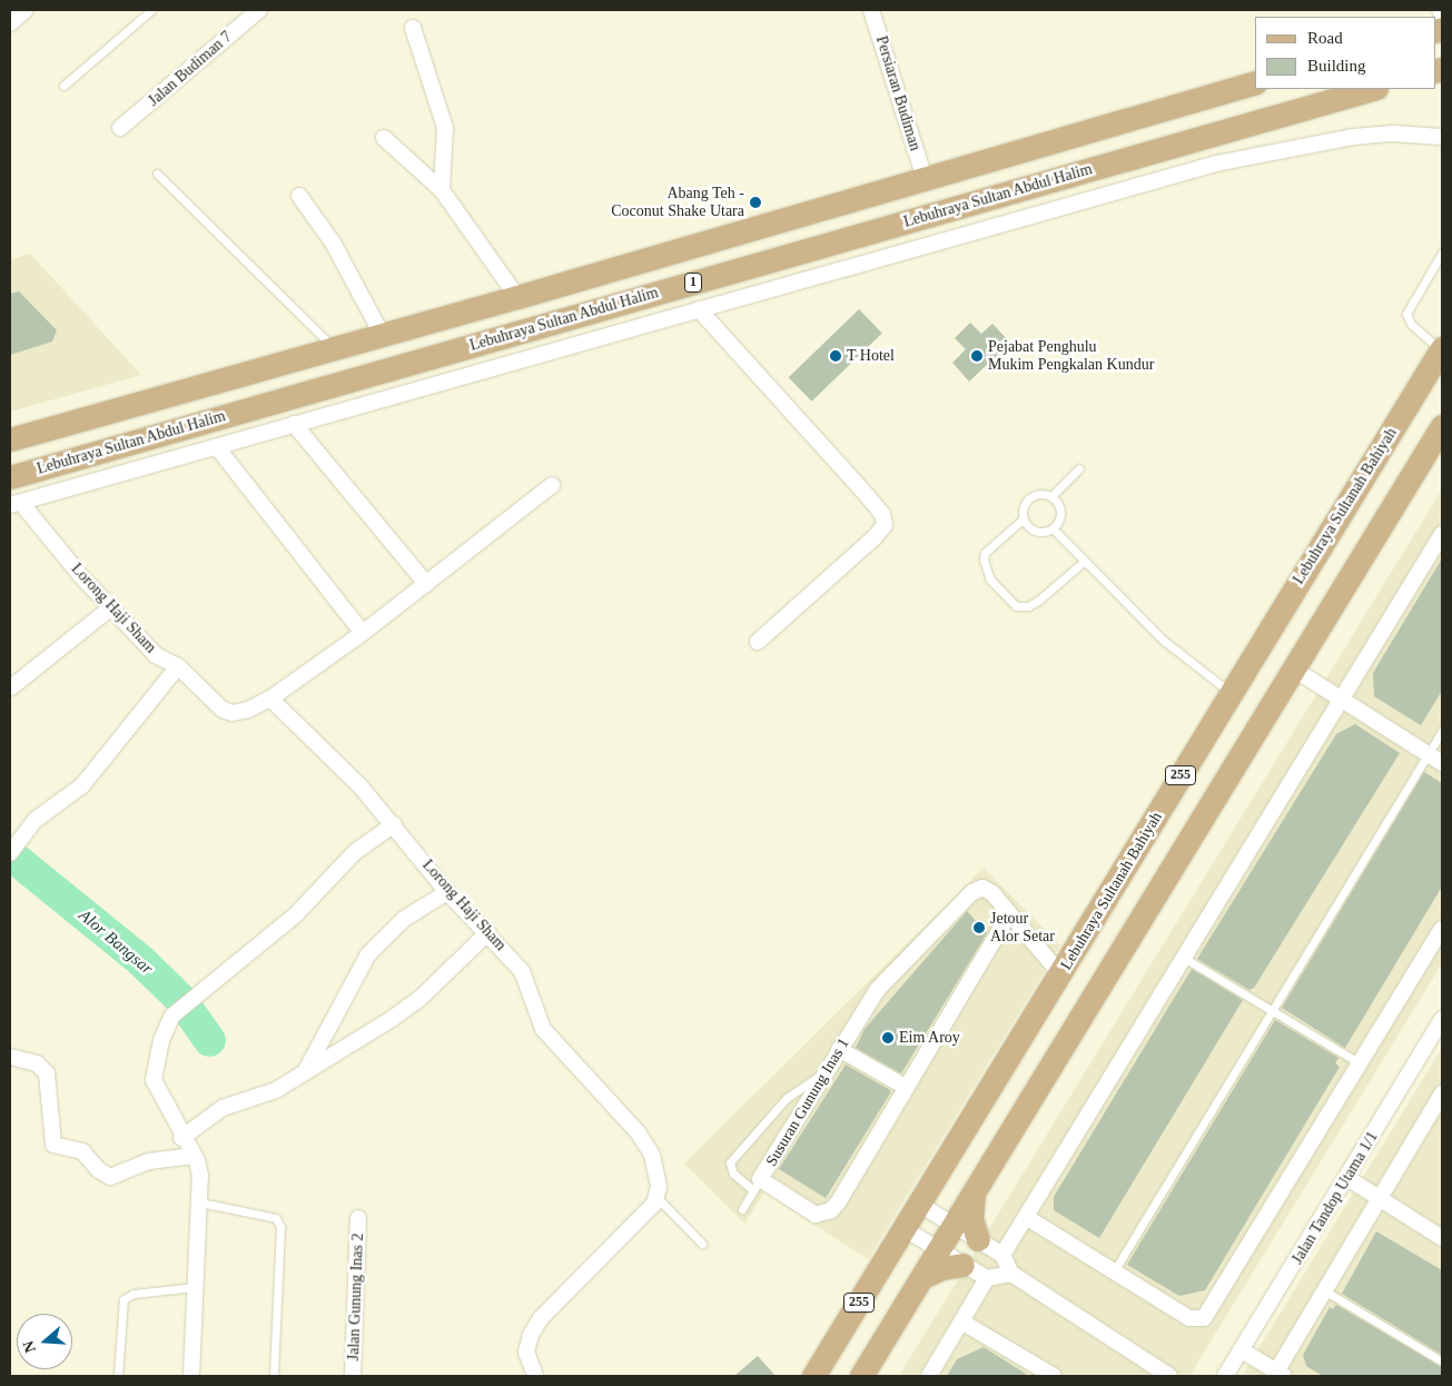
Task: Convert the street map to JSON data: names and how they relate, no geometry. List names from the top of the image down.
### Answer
{
  "streets": {
    "main road": [
      "Lebuhraya Sultan Abdul Halim",
      "1",
      "Lebuhraya Sultanah Bahiyah",
      "255"
    ],
    "street": [
      "Jalan Budiman 7",
      "Persiaran Budiman",
      "Lorong Haji Sham",
      "Susuran Gunung Inas 1",
      "Jalan Tandop Utama 1/1",
      "Jalan Gunung Inas 2"
    ]
  },
  "crossings": [
    ["Persiaran Budiman", "1"]
  ],
  "water": ["Alor Bangsar"],
  "places": [
    "Abang Teh - Coconut Shake Utara",
    "T Hotel",
    "Pejabat Penghulu Mukim Pengkalan Kundur",
    "Jetour Alor Setar",
    "Eim Aroy"
  ],
  "legend": ["Road", "Building"],
  "north": "left"
}
